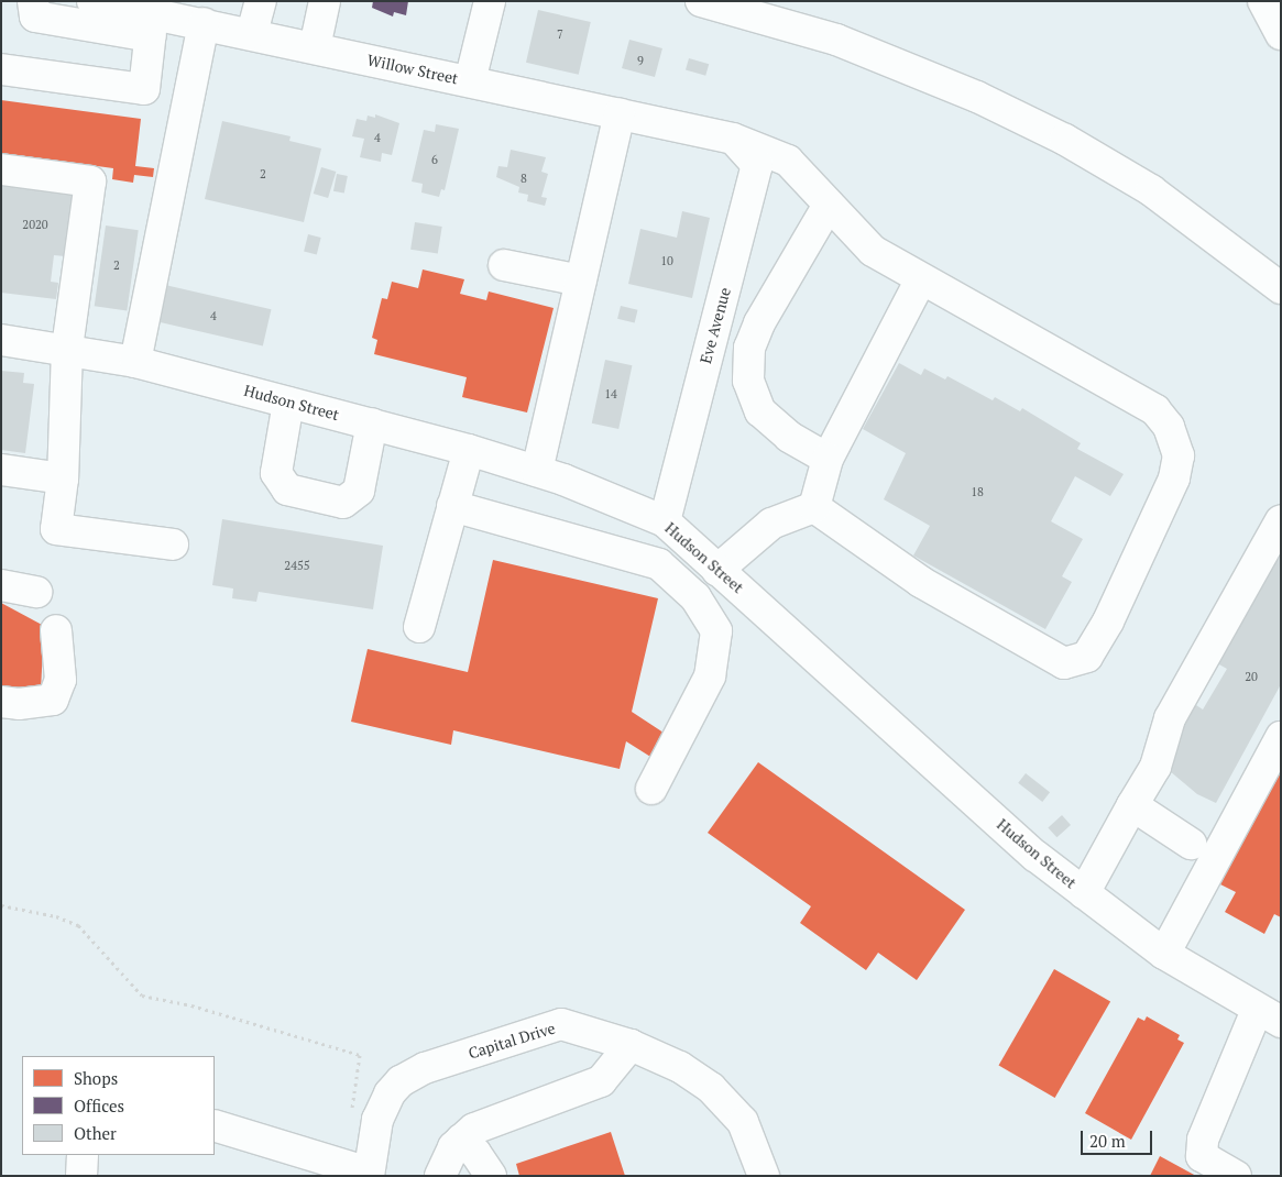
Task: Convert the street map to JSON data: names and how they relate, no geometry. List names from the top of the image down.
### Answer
{
  "streets": {
    "main road": [
      "Willow Street",
      "Eve Avenue",
      "Hudson Street",
      "Capital Drive"
    ]
  },
  "crossings": [
    ["Willow Street", "Eve Avenue"],
    ["Eve Avenue", "Hudson Street"]
  ],
  "house_numbers": [
    "7",
    "9",
    "4",
    "6",
    "2",
    "8",
    "2020",
    "10",
    "2",
    "4",
    "14",
    "18",
    "2455",
    "20"
  ],
  "legend": ["Shops", "Offices", "Other"],
  "scale_bar": "20 m"
}
